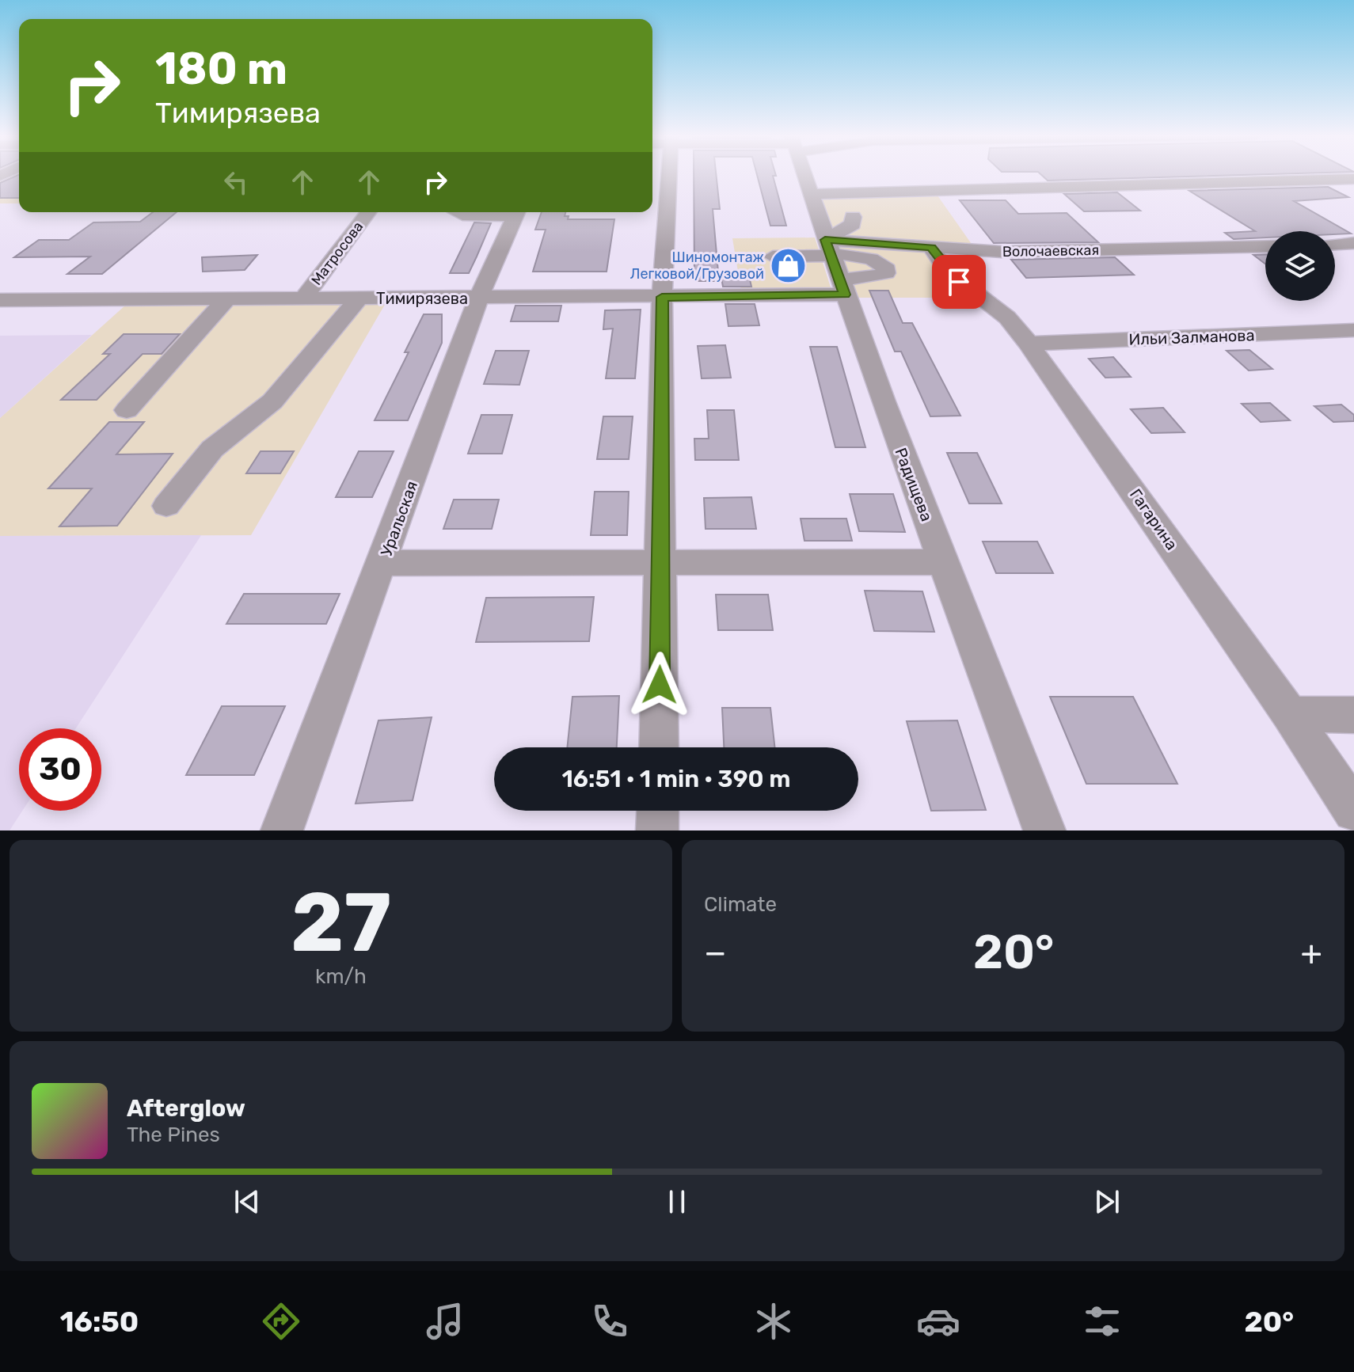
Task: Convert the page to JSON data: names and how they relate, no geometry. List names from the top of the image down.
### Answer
{
  "streets": {
    "street": [
      "Волочаевская",
      "Матросова",
      "Тимирязева",
      "Ильи Залманова",
      "Радищева",
      "Уральская",
      "Гагарина"
    ]
  },
  "crossings": [
    ["Волочаевская", "Тимирязева"],
    ["Волочаевская", "Радищева"],
    ["Волочаевская", "Гагарина"],
    ["Матросова", "Тимирязева"],
    ["Тимирязева", "Радищева"],
    ["Тимирязева", "Уральская"],
    ["Ильи Залманова", "Гагарина"]
  ],
  "places": {
    "shop": ["Шиномонтаж Легковой/Грузовой"]
  },
  "page": {
    "turn": ["180 m", "Тимирязева"],
    "limit": "30",
    "trip": "16:51 · 1 min · 390 m",
    "tile": [
      ["27", "km/h"],
      "Climate"
    ],
    "heat": ["−", "20°", "+"],
    "song": ["Afterglow", "The Pines"],
    "tabs": ["16:50", "20°"]
  }
}
